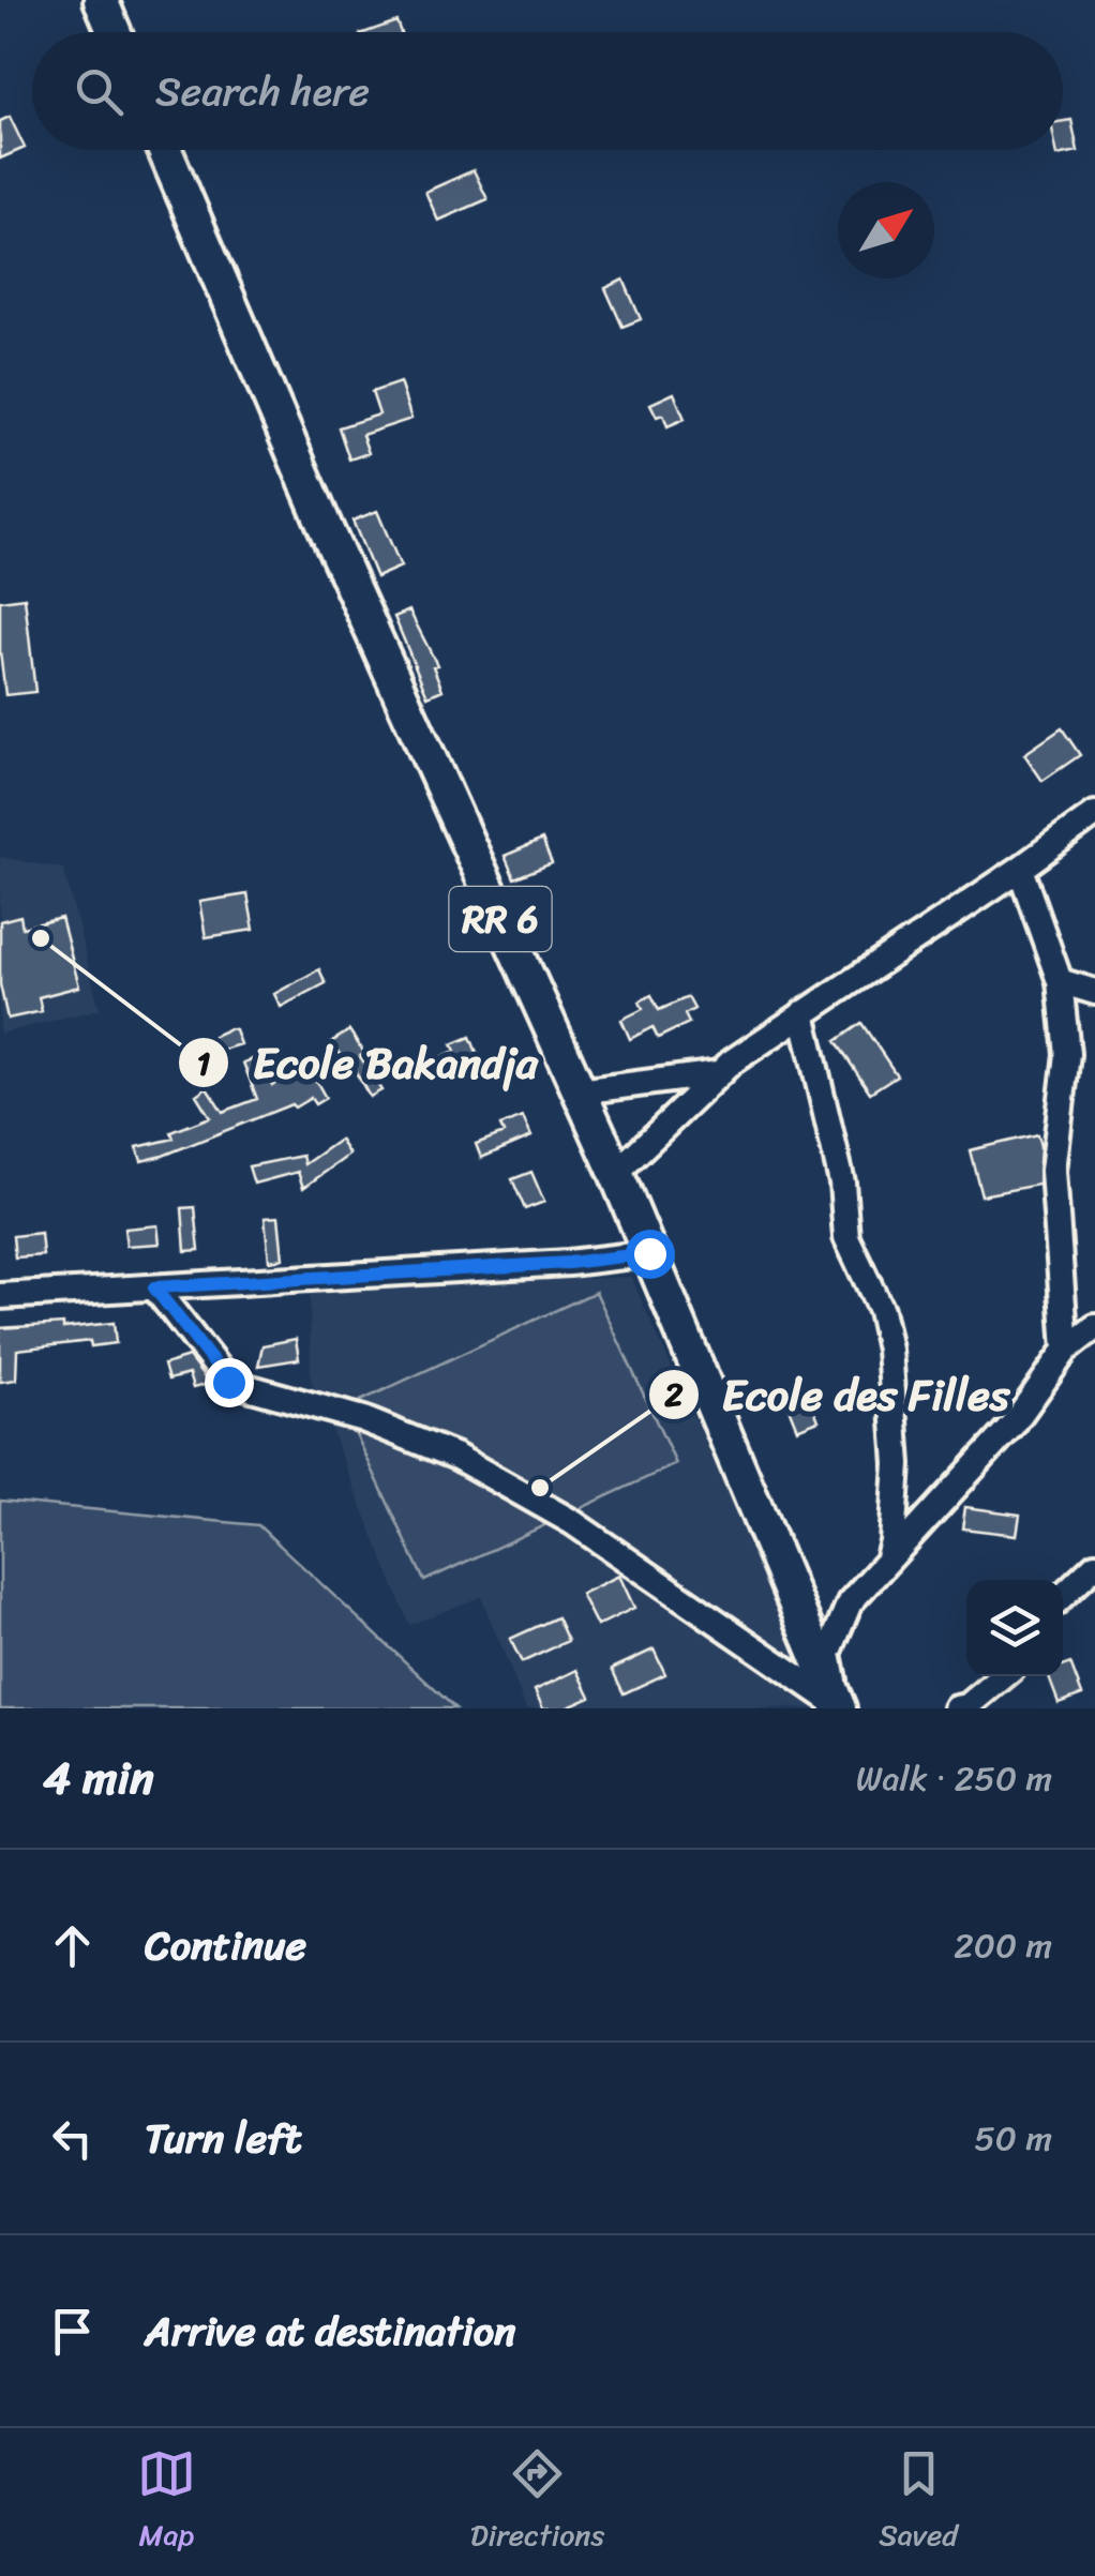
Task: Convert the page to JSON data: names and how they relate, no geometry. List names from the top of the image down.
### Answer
{
  "streets": {
    "main road": ["RR 6"]
  },
  "places": ["Ecole Bakandja", "Ecole des Filles"],
  "north": "top right",
  "page": {
    "search": "Search here",
    "heading": ["4 min", "Walk · 250 m"],
    "list": [
      ["Continue", "200 m"],
      ["Turn left", "50 m"],
      "Arrive at destination"
    ],
    "nav": ["Map", "Directions", "Saved"]
  }
}
